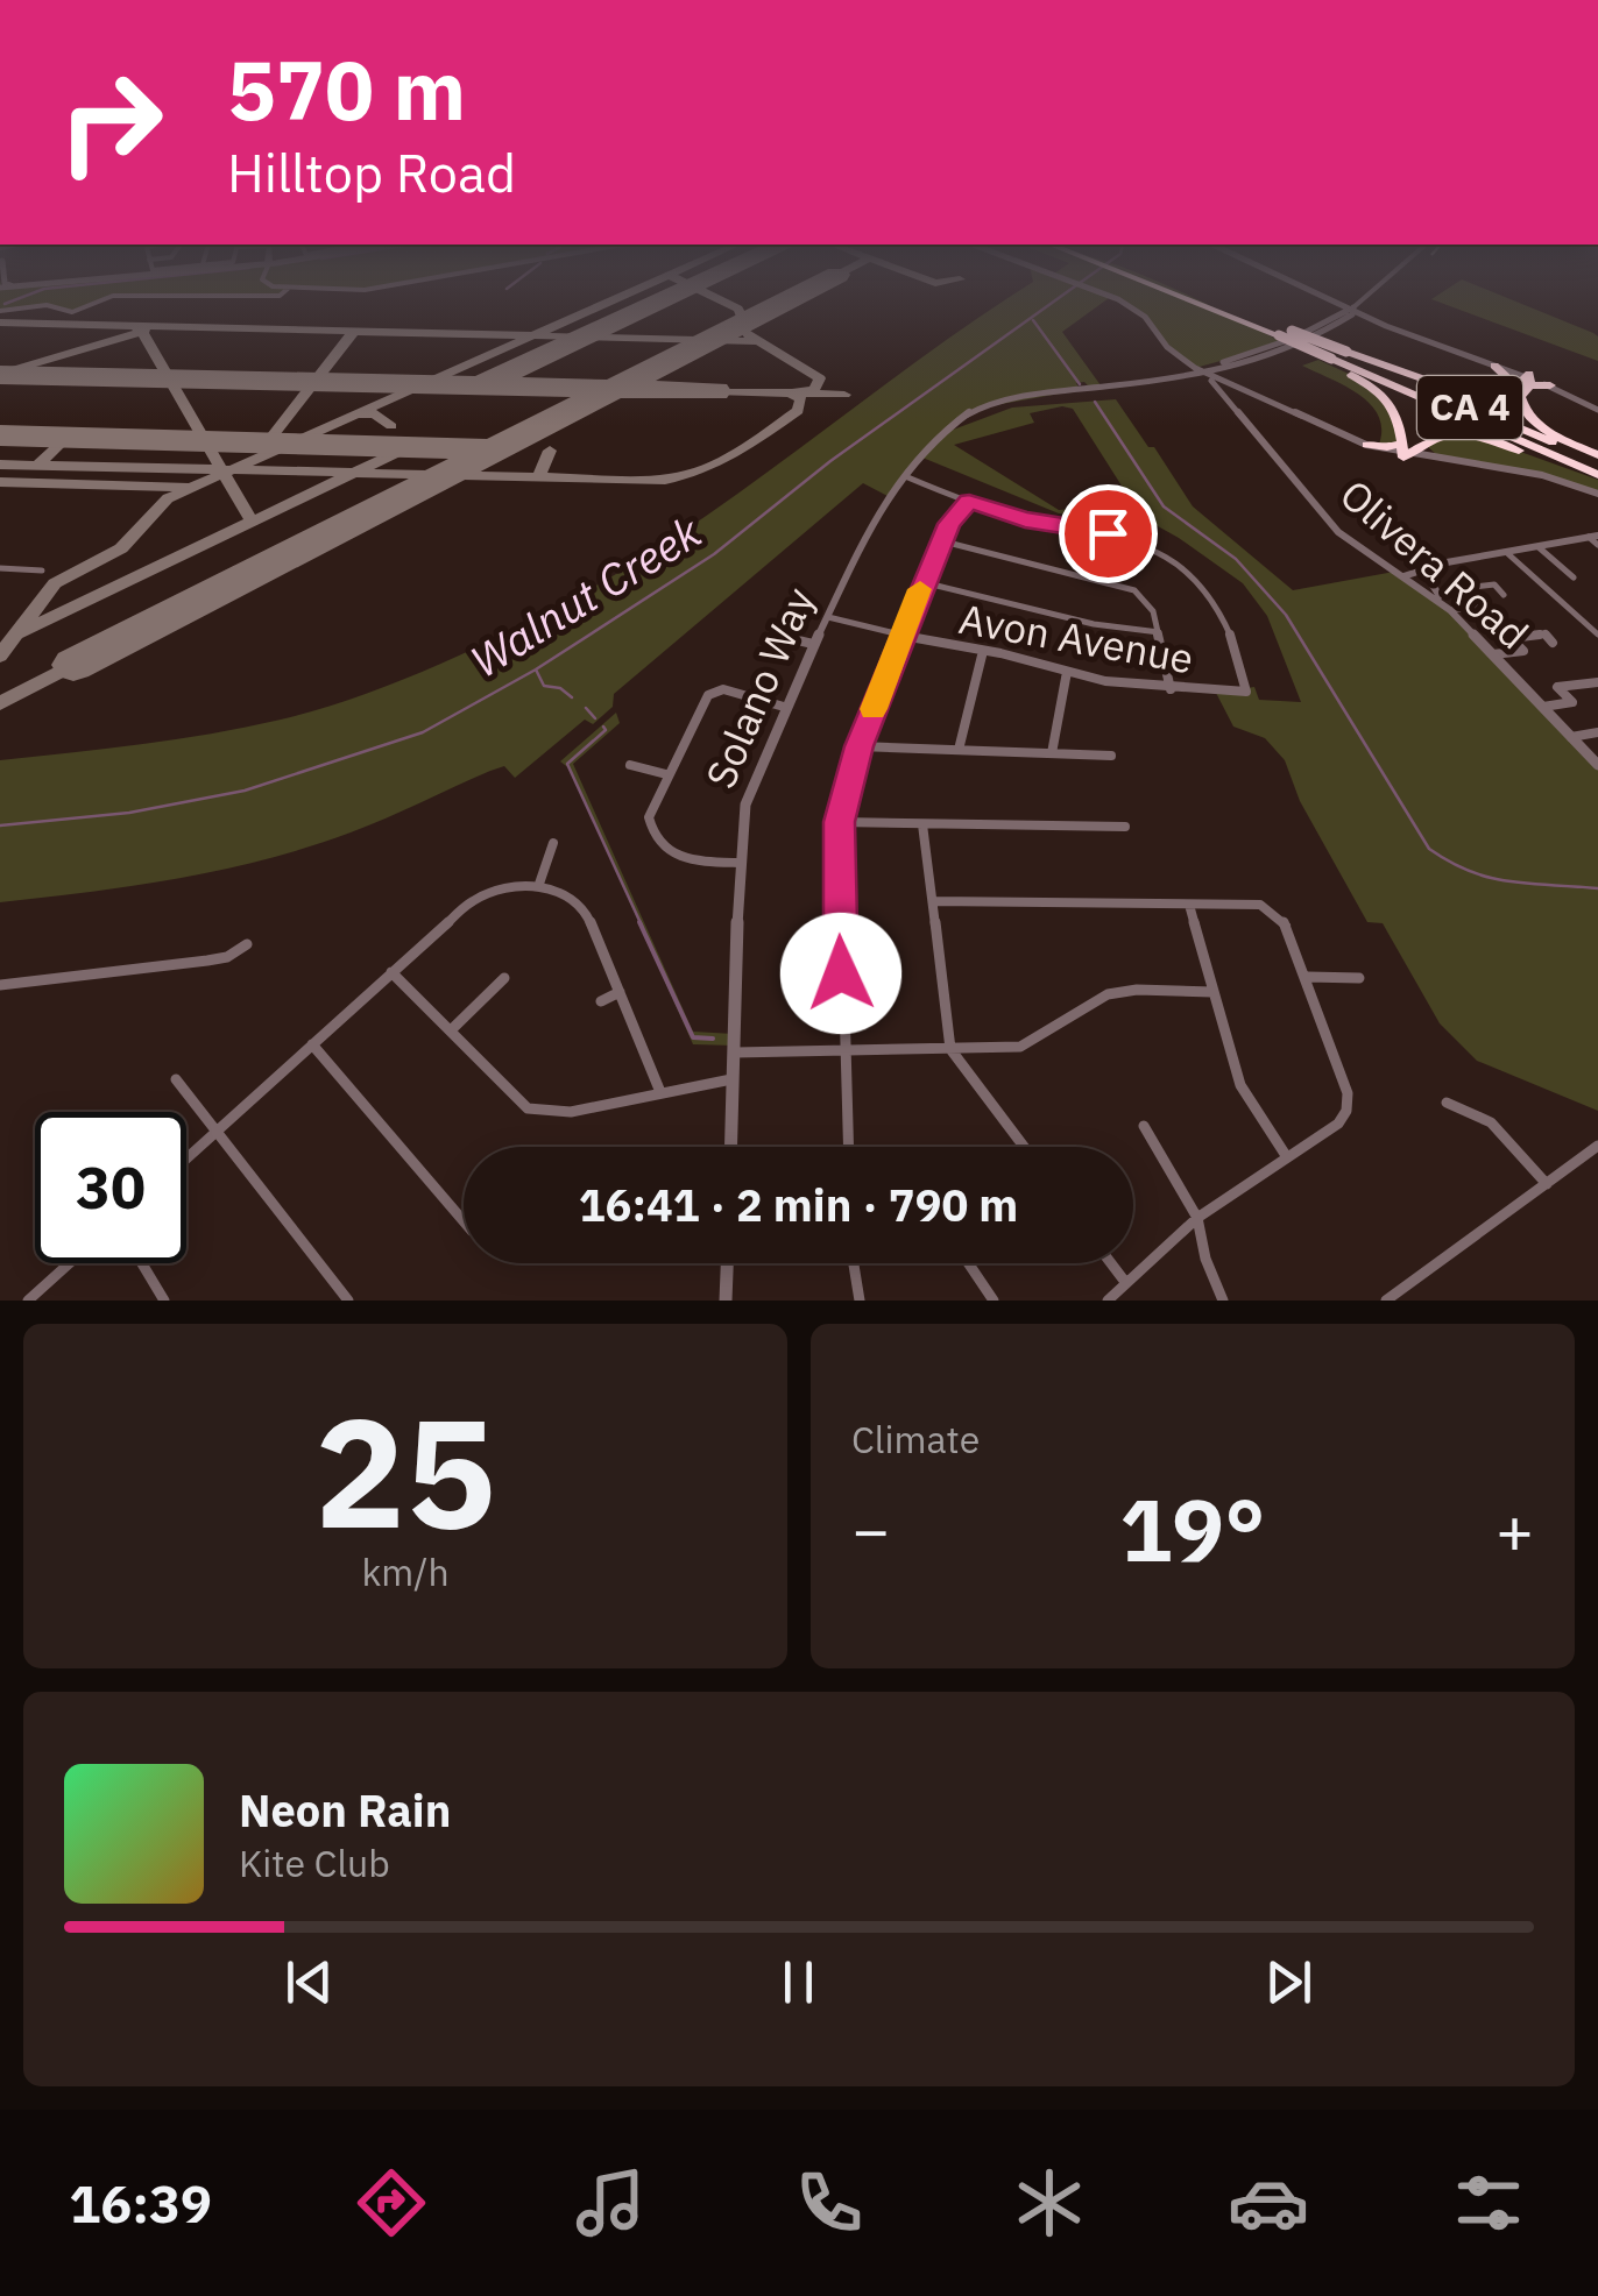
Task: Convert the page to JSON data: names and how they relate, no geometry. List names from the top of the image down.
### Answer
{
  "streets": {
    "highway": ["CA 4"],
    "street": ["Olivera Road", "Avon Avenue", "Solano Way"]
  },
  "crossings": [
    ["Avon Avenue", "Solano Way"]
  ],
  "water": ["Walnut Creek"],
  "page": {
    "turn": ["570 m", "Hilltop Road"],
    "limit": "30",
    "trip": "16:41 · 2 min · 790 m",
    "tile": [
      ["25", "km/h"],
      "Climate"
    ],
    "heat": ["−", "19°", "+"],
    "song": ["Neon Rain", "Kite Club"],
    "tabs": "16:39"
  }
}
